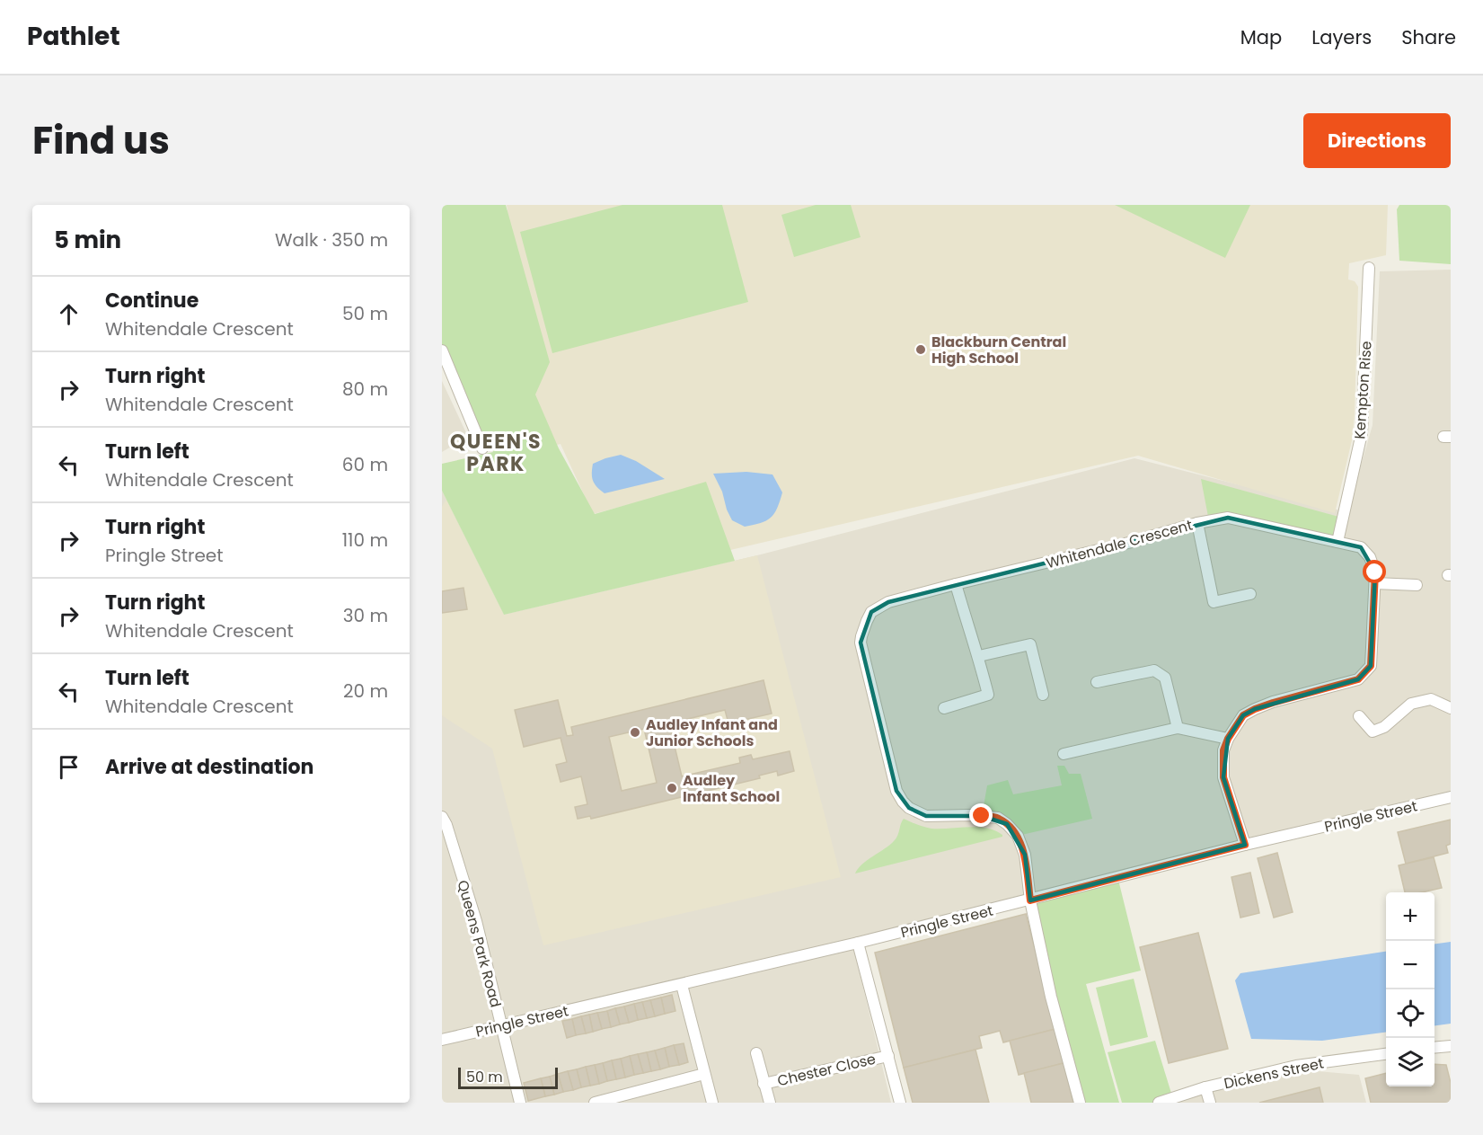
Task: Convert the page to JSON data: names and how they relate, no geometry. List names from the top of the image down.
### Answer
{
  "streets": {
    "street": [
      "Kempton Rise",
      "Whitendale Crescent",
      "Pringle Street",
      "Queens Park Road",
      "Chester Close",
      "Dickens Street"
    ]
  },
  "crossings": [
    ["Kempton Rise", "Whitendale Crescent"],
    ["Whitendale Crescent", "Pringle Street"],
    ["Pringle Street", "Queens Park Road"],
    ["Pringle Street", "Chester Close"]
  ],
  "districts": ["QUEEN'S PARK"],
  "places": ["Blackburn Central High School", "Audley Infant and Junior Schools", "Audley Infant School"],
  "scale_bar": "50 m",
  "page": {
    "header": "Pathlet",
    "nav": ["Map", "Layers", "Share"],
    "title": "Find us",
    "buttons": "Directions",
    "heading": ["5 min", "Walk · 350 m"],
    "list": [
      ["Continue", "Whitendale Crescent", "50 m"],
      ["Turn right", "Whitendale Crescent", "80 m"],
      ["Turn left", "Whitendale Crescent", "60 m"],
      ["Turn right", "Pringle Street", "110 m"],
      ["Turn right", "Whitendale Crescent", "30 m"],
      ["Turn left", "Whitendale Crescent", "20 m"],
      "Arrive at destination"
    ],
    "map_buttons": ["+", "−"],
    "scale": "50 m"
  }
}
